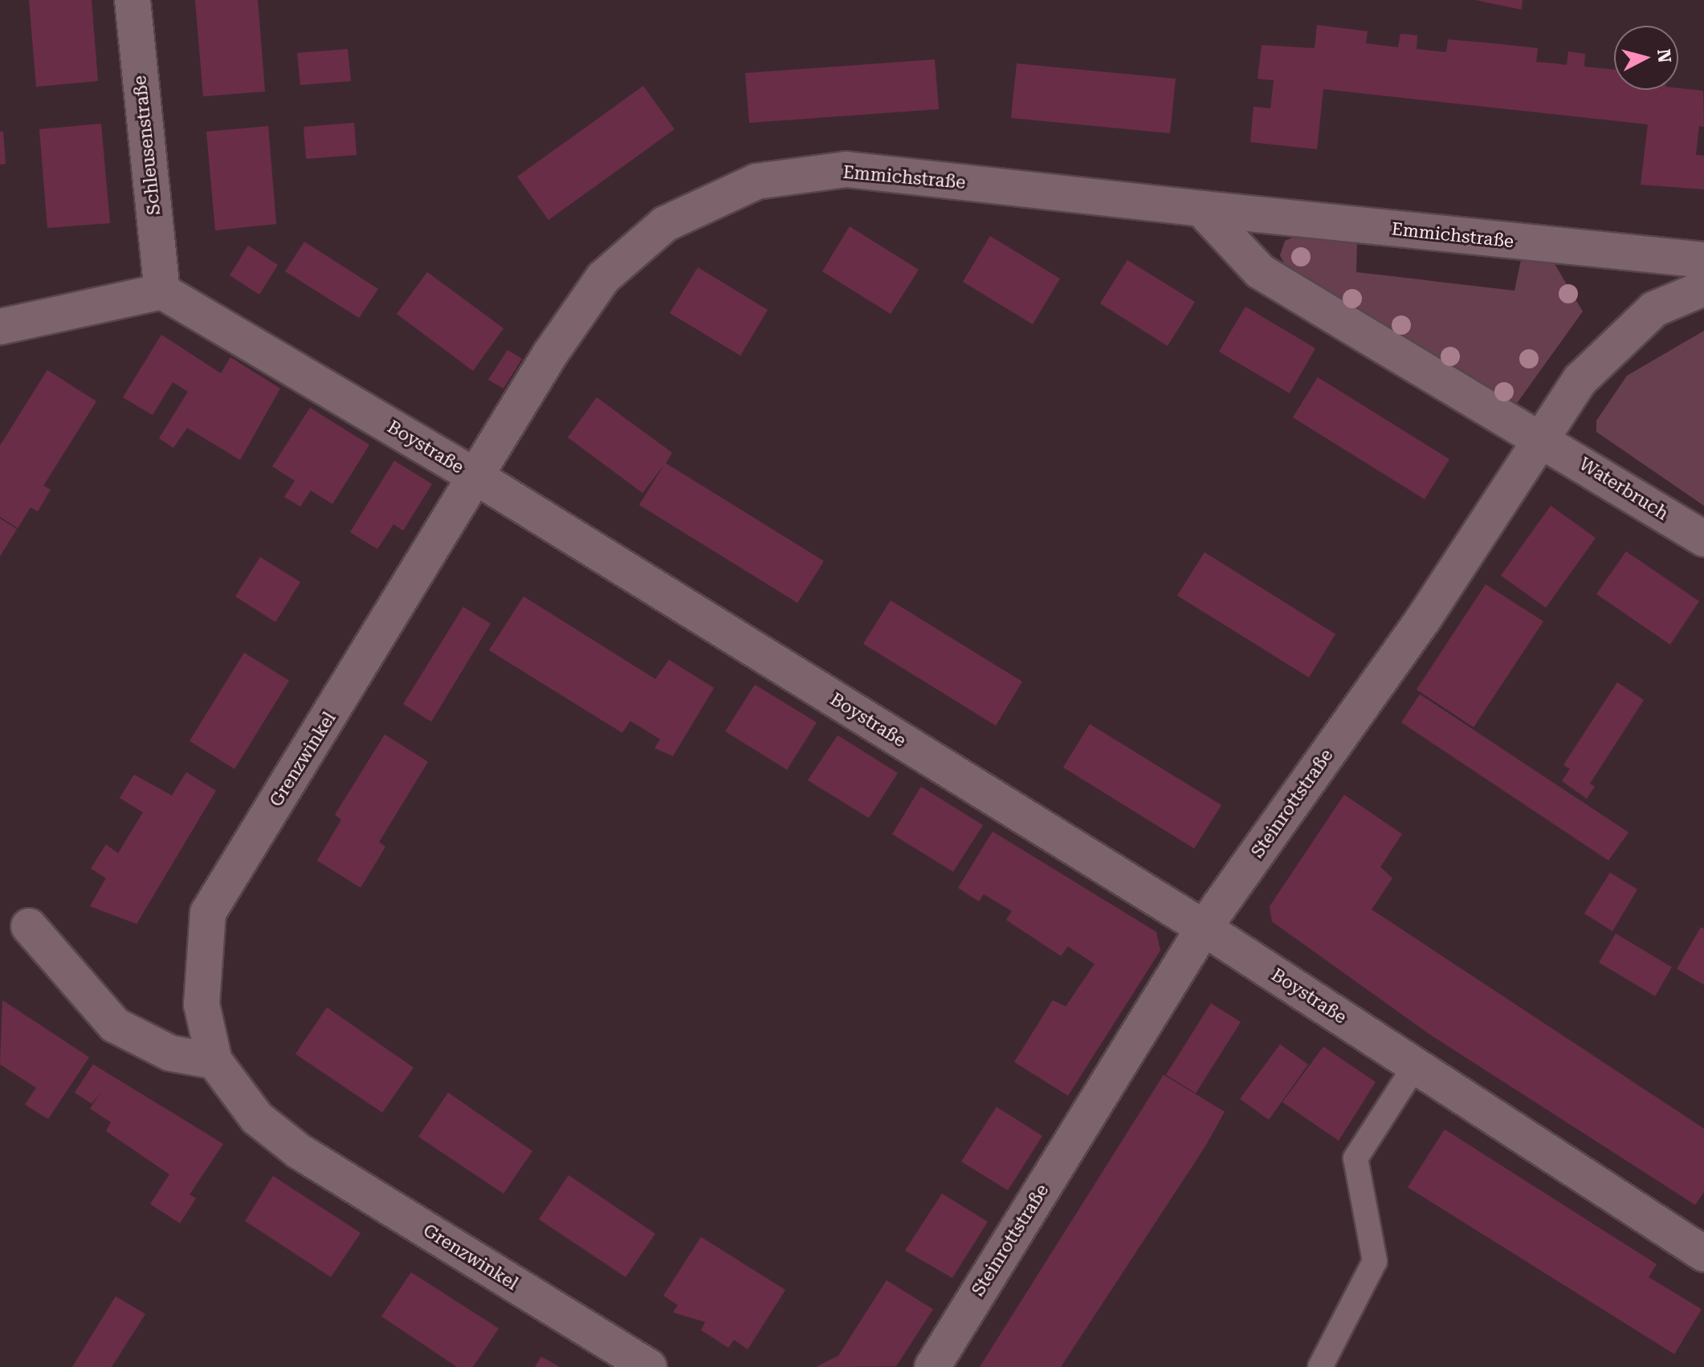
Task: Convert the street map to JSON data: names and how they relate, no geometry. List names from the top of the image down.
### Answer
{
  "streets": {
    "street": [
      "Schleusenstraße",
      "Emmichstraße",
      "Boystraße",
      "Waterbruch",
      "Grenzwinkel",
      "Steinrottstraße"
    ]
  },
  "crossings": [
    ["Schleusenstraße", "Boystraße"],
    ["Emmichstraße", "Boystraße"],
    ["Emmichstraße", "Grenzwinkel"],
    ["Boystraße", "Grenzwinkel"],
    ["Boystraße", "Steinrottstraße"],
    ["Waterbruch", "Steinrottstraße"]
  ],
  "north": "right"
}
